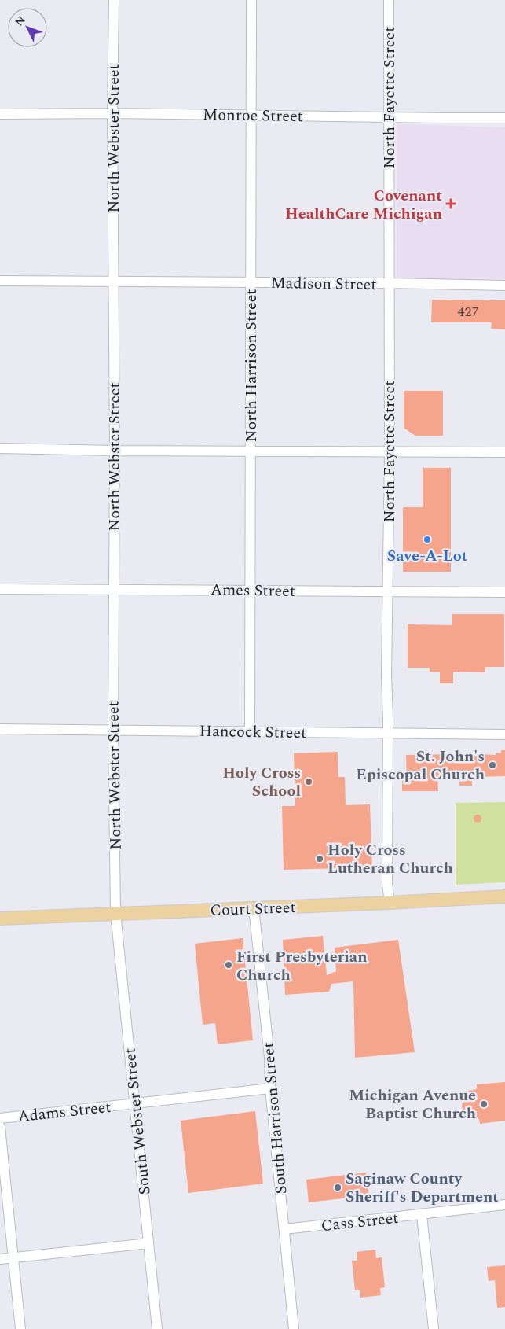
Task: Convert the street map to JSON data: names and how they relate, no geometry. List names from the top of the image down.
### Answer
{
  "streets": {
    "main road": ["Court Street"],
    "street": [
      "North Fayette Street",
      "Monroe Street",
      "North Webster Street",
      "Madison Street",
      "North Harrison Street",
      "Ames Street",
      "Hancock Street",
      "Adams Street",
      "South Harrison Street",
      "South Webster Street",
      "Cass Street"
    ]
  },
  "crossings": [
    ["North Fayette Street", "Monroe Street"],
    ["North Fayette Street", "Madison Street"],
    ["North Fayette Street", "Ames Street"],
    ["North Fayette Street", "Hancock Street"],
    ["North Fayette Street", "Court Street"],
    ["Monroe Street", "North Webster Street"],
    ["Monroe Street", "North Harrison Street"],
    ["North Webster Street", "Madison Street"],
    ["North Webster Street", "Ames Street"],
    ["North Webster Street", "Hancock Street"],
    ["North Webster Street", "Court Street"],
    ["North Webster Street", "South Webster Street"],
    ["Madison Street", "North Harrison Street"],
    ["North Harrison Street", "Ames Street"],
    ["North Harrison Street", "Hancock Street"],
    ["Court Street", "South Harrison Street"],
    ["Court Street", "South Webster Street"],
    ["Adams Street", "South Harrison Street"],
    ["Adams Street", "South Webster Street"],
    ["South Harrison Street", "Cass Street"]
  ],
  "places": {
    "health": ["Covenant HealthCare Michigan"],
    "other": [
      "Save-A-Lot",
      "St. John's Episcopal Church",
      "Holy Cross School",
      "Holy Cross Lutheran Church",
      "First Presbyterian Church",
      "Michigan Avenue Baptist Church",
      "Saginaw County Sheriff's Department"
    ]
  },
  "house_numbers": ["427"],
  "north": "top left"
}
